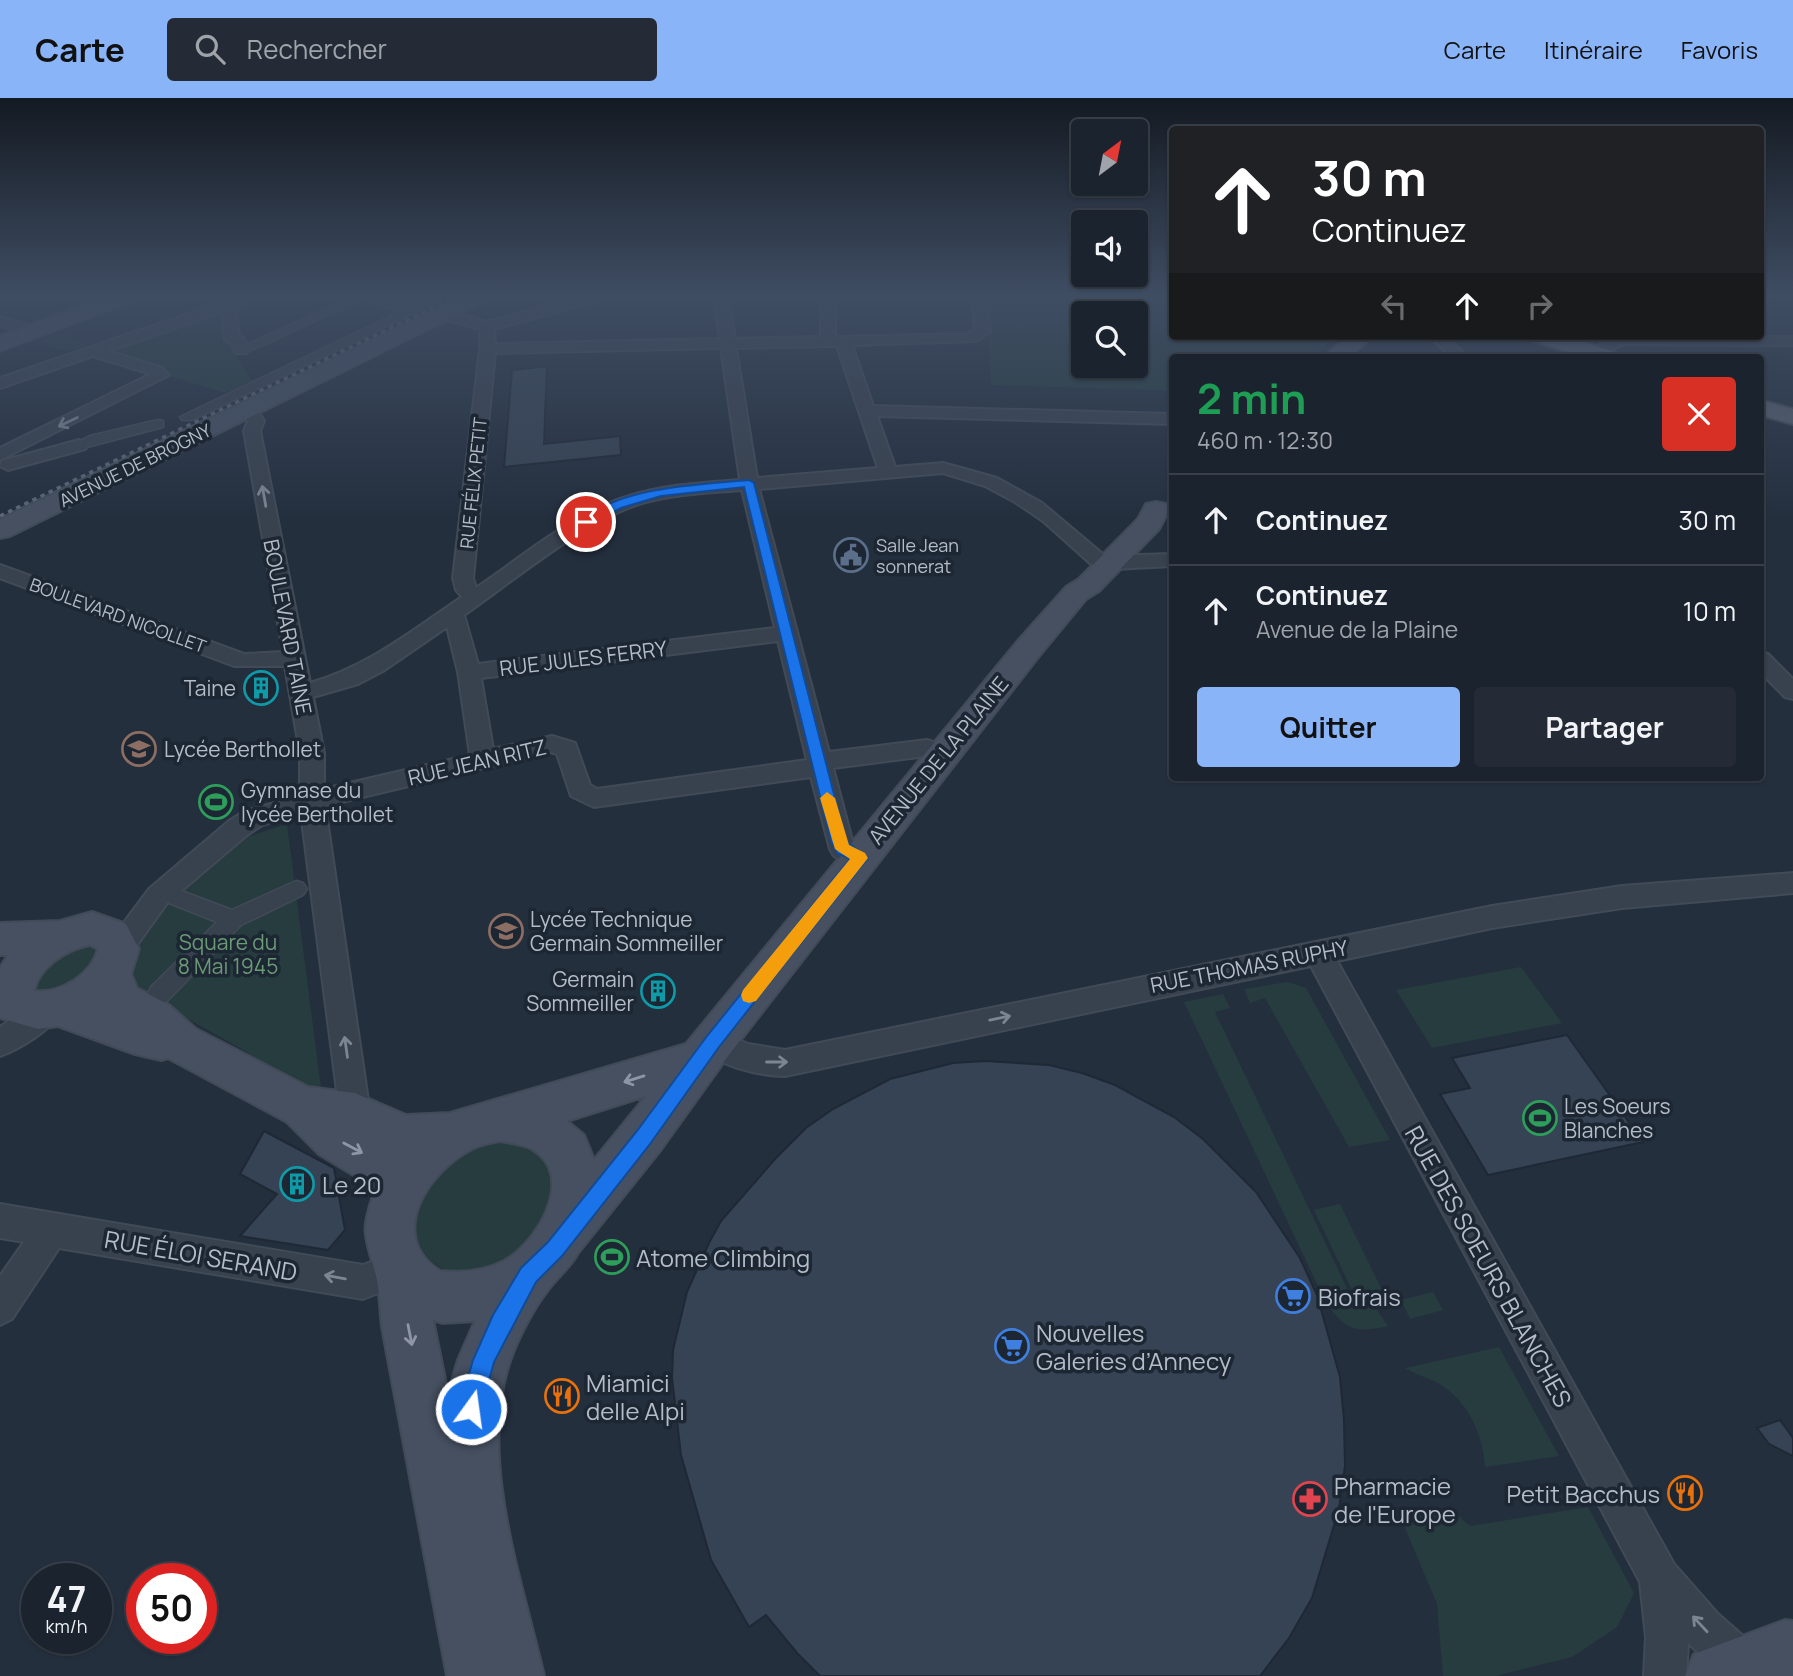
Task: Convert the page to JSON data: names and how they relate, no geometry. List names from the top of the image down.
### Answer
{
  "streets": {
    "main road": ["AVENUE DE BROGNY", "AVENUE DE LA PLAINE"],
    "street": [
      "RUE FÉLIX PETIT",
      "BOULEVARD NICOLLET",
      "BOULEVARD TAINE",
      "RUE JULES FERRY",
      "RUE JEAN RITZ",
      "RUE THOMAS RUPHY",
      "RUE ÉLOI SERAND",
      "RUE DES SOEURS BLANCHES"
    ]
  },
  "crossings": [
    ["AVENUE DE BROGNY", "BOULEVARD TAINE"],
    ["BOULEVARD NICOLLET", "BOULEVARD TAINE"],
    ["BOULEVARD TAINE", "RUE JEAN RITZ"],
    ["RUE JULES FERRY", "RUE JEAN RITZ"],
    ["AVENUE DE LA PLAINE", "RUE JEAN RITZ"],
    ["AVENUE DE LA PLAINE", "RUE THOMAS RUPHY"],
    ["AVENUE DE LA PLAINE", "RUE ÉLOI SERAND"],
    ["RUE THOMAS RUPHY", "RUE DES SOEURS BLANCHES"]
  ],
  "one_way": ["BOULEVARD TAINE", "RUE THOMAS RUPHY", "RUE ÉLOI SERAND"],
  "parks": ["Square du 8 Mai 1945"],
  "places": {
    "public building": ["Salle Jean sonnerat"],
    "building": ["Taine", "Germain Sommeiller", "Le 20"],
    "school or university": ["Lycée Berthollet", "Lycée Technique Germain Sommeiller"],
    "sports": ["Gymnase du lycée Berthollet", "Les Soeurs Blanches", "Atome Climbing"],
    "supermarket": ["Biofrais", "Nouvelles Galeries d’Annecy"],
    "restaurant": ["Miamici delle Alpi", "Petit Bacchus"],
    "pharmacy": ["Pharmacie de l'Europe"]
  },
  "north": "top right",
  "page": {
    "header": "Carte",
    "search": "Rechercher",
    "nav": ["Carte", "Itinéraire", "Favoris"],
    "turn": ["30 m", "Continuez"],
    "heading": ["2 min", "460 m · 12:30"],
    "list": [
      {
        "name": "Continuez",
        "value": "30 m"
      },
      {
        "name": "Continuez",
        "note": "Avenue de la Plaine",
        "value": "10 m"
      }
    ],
    "buttons": ["Quitter", "Partager"],
    "speed": "47 km/h",
    "limit": "50"
  }
}
